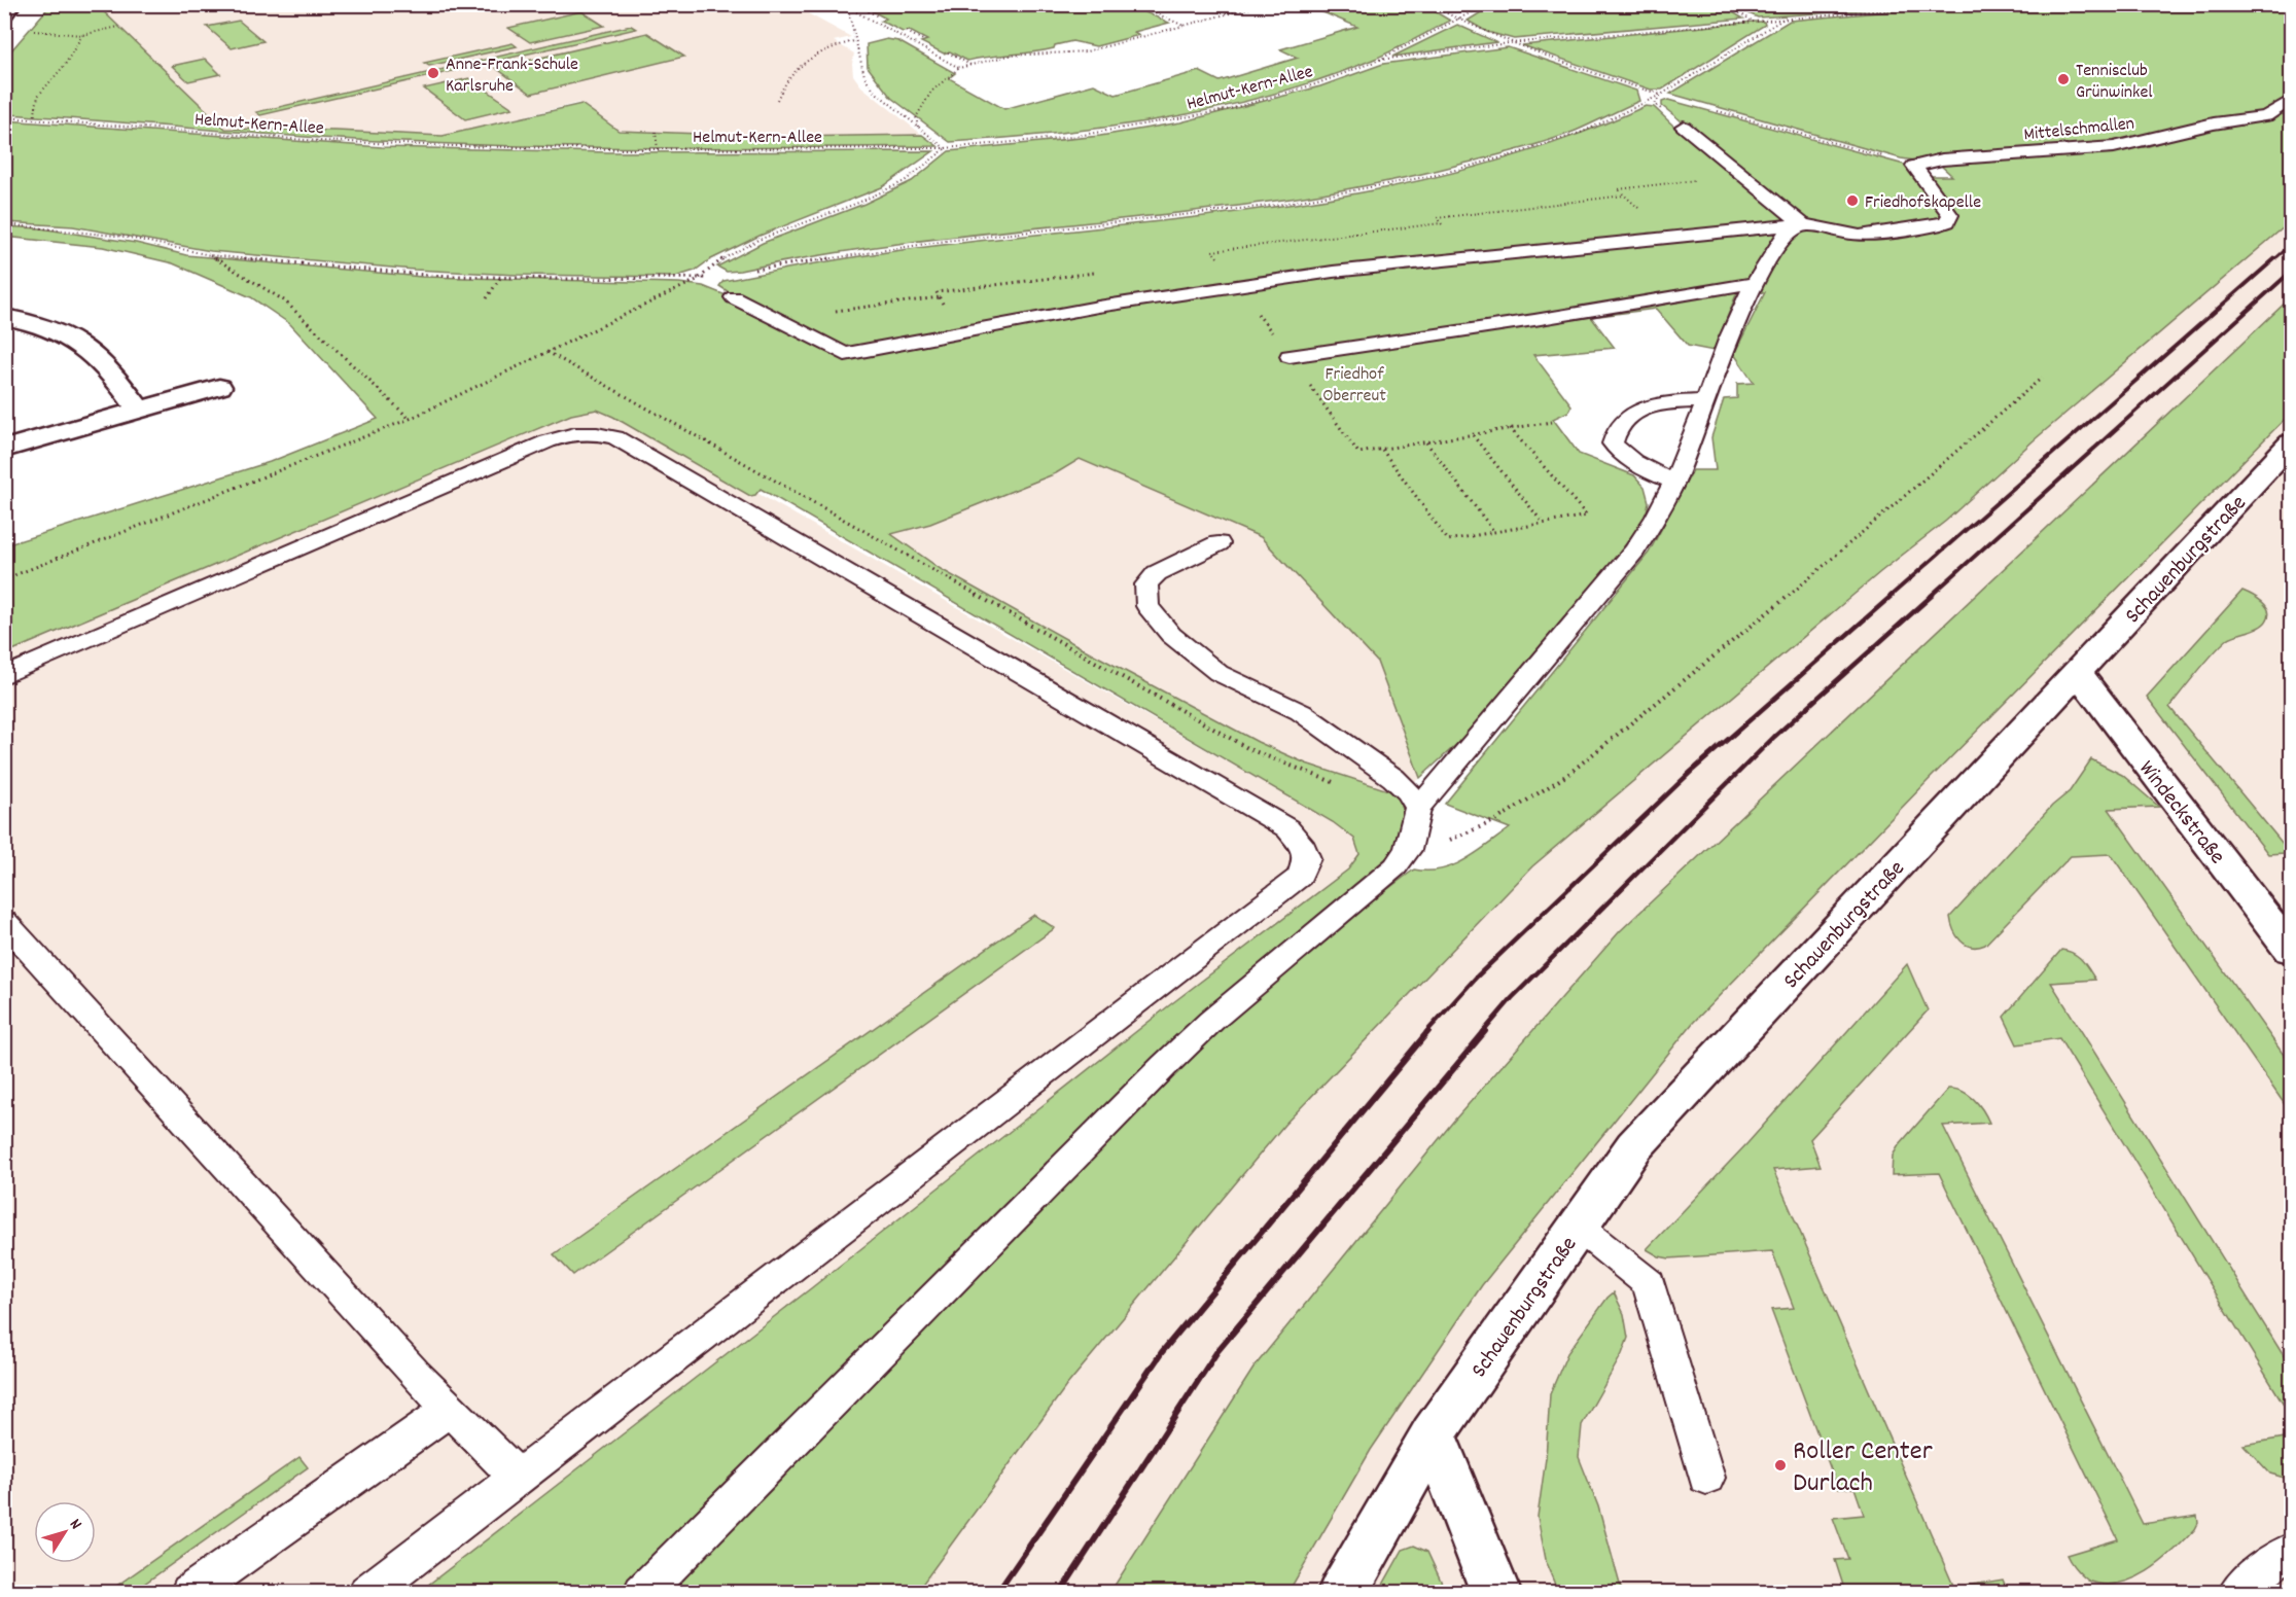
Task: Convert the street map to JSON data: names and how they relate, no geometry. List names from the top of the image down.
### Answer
{
  "streets": {
    "street": ["Schauenburgstraße", "Windeckstraße"],
    "lane": ["Mittelschmallen"],
    "path": ["Helmut-Kern-Allee"]
  },
  "crossings": [
    ["Schauenburgstraße", "Windeckstraße"]
  ],
  "parks": ["Friedhof Oberreut"],
  "places": [
    "Anne-Frank-Schule Karlsruhe",
    "Tennisclub Grünwinkel",
    "Friedhofskapelle",
    "Roller Center Durlach"
  ],
  "north": "top right"
}
